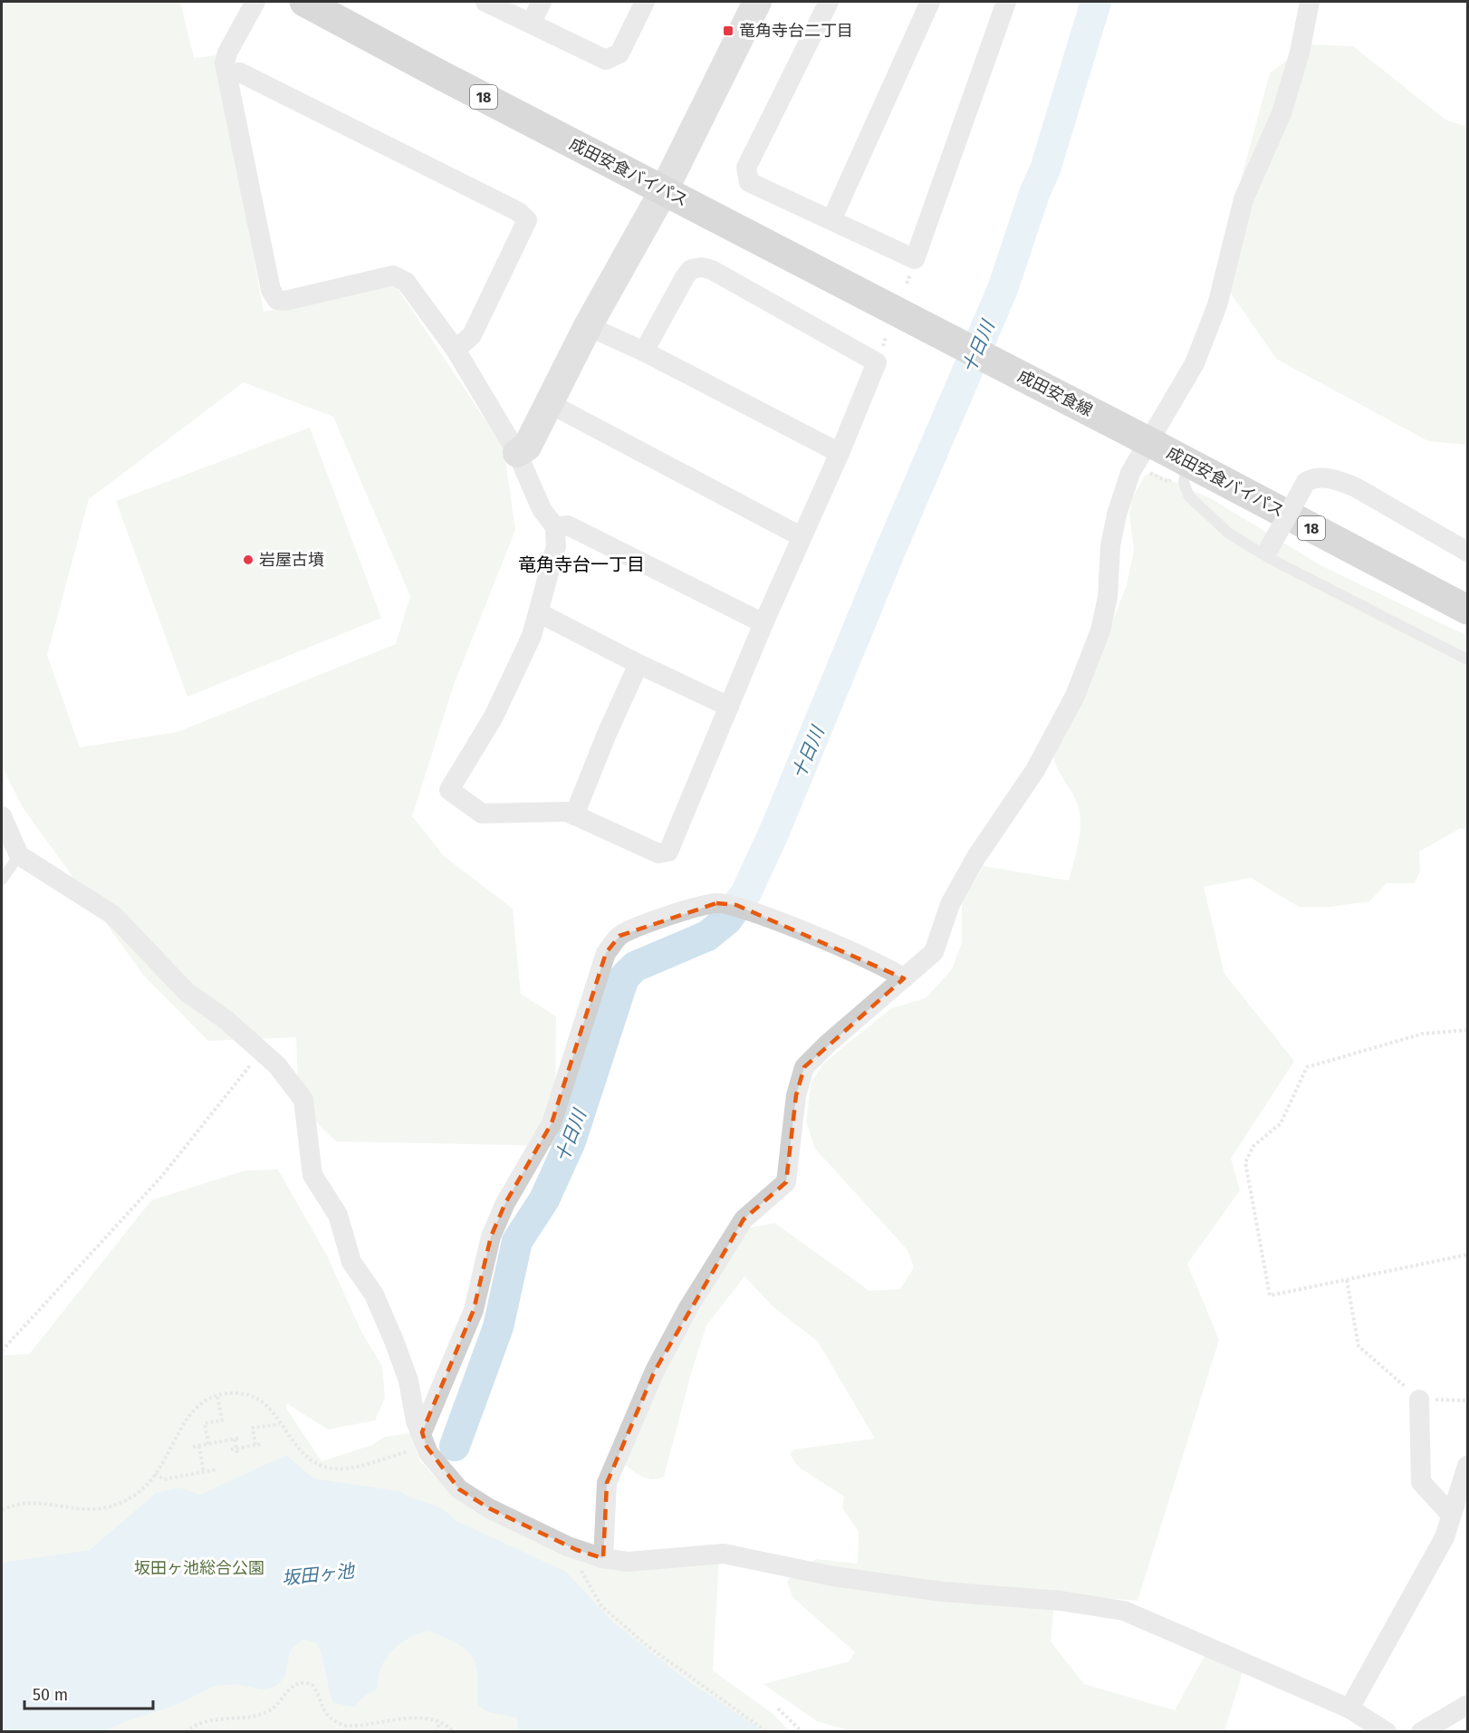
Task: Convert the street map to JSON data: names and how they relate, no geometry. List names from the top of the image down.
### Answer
{
  "streets": {
    "main road": ["18", "成田安食バイパス", "成田安食線"]
  },
  "crossings": [
    ["成田安食バイパス", "成田安食線"]
  ],
  "districts": ["竜角寺台一丁目"],
  "water": ["十日川", "坂田ヶ池"],
  "parks": ["坂田ヶ池総合公園"],
  "places": {
    "transit": ["竜角寺台二丁目"],
    "other": ["岩屋古墳"]
  },
  "scale_bar": "50 m"
}
